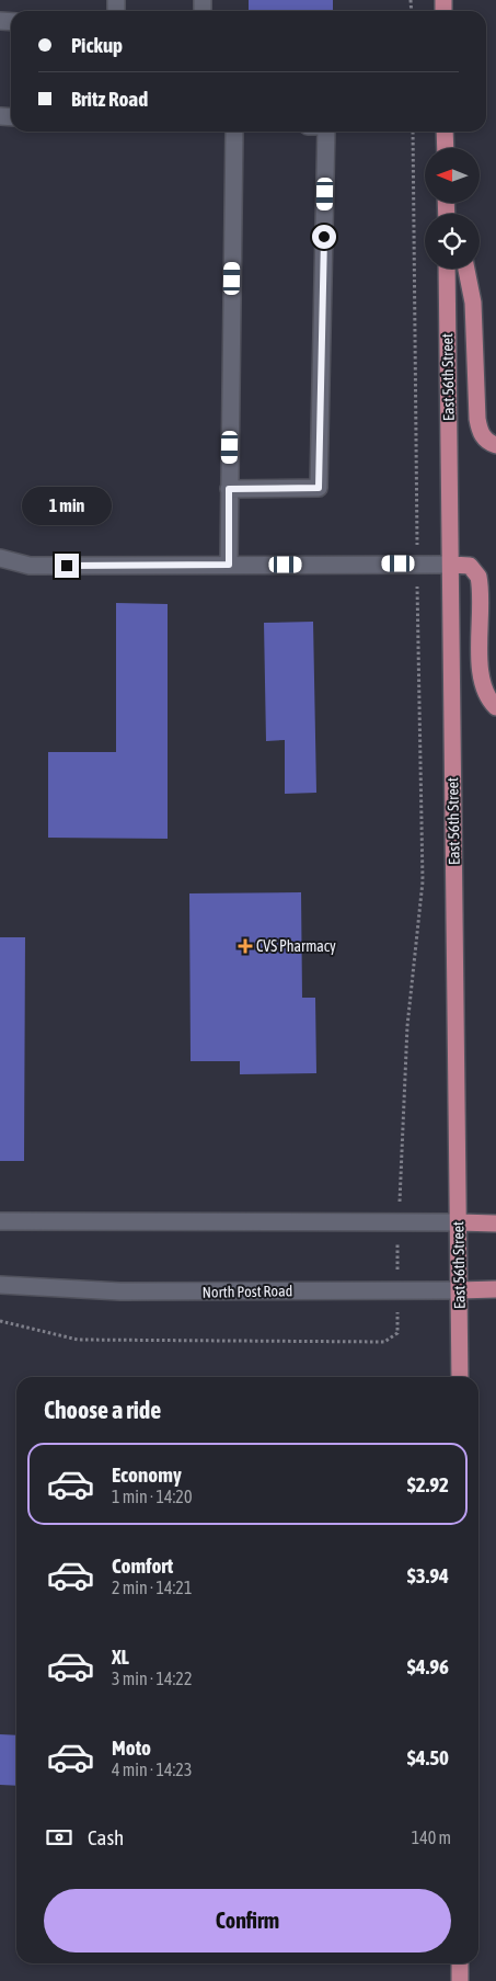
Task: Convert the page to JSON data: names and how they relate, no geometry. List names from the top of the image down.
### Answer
{
  "streets": {
    "main road": ["East 56th Street", "North Post Road"]
  },
  "crossings": [
    ["East 56th Street", "North Post Road"]
  ],
  "places": {
    "health": ["CVS Pharmacy"]
  },
  "north": "left",
  "page": {
    "banner": ["Pickup", "Britz Road"],
    "bubble": "1 min",
    "heading": "Choose a ride",
    "list": [
      {
        "name": "Economy",
        "note": "1 min · 14:20",
        "value": "$2.92"
      },
      {
        "name": "Comfort",
        "note": "2 min · 14:21",
        "value": "$3.94"
      },
      {
        "name": "XL",
        "note": "3 min · 14:22",
        "value": "$4.96"
      },
      {
        "name": "Moto",
        "note": "4 min · 14:23",
        "value": "$4.50"
      }
    ],
    "pay": ["Cash", "140 m"],
    "buttons": "Confirm"
  }
}
